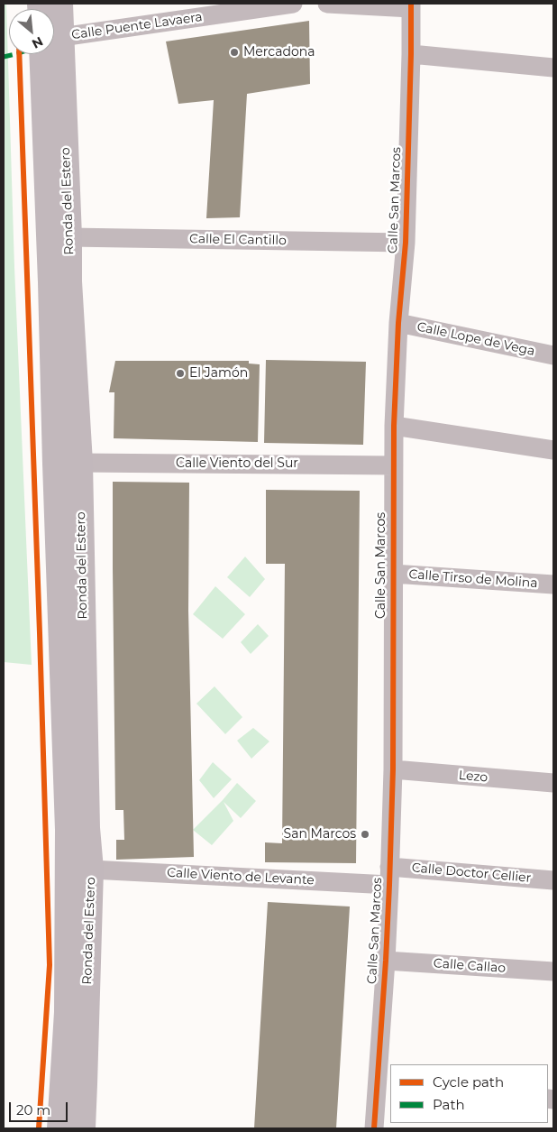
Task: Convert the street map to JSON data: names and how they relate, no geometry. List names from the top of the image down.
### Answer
{
  "streets": {
    "street": [
      "Calle Puente Lavaera",
      "Calle San Marcos",
      "Ronda del Estero",
      "Calle El Cantillo",
      "Calle Lope de Vega",
      "Calle Viento del Sur",
      "Calle Tirso de Molina",
      "Lezo",
      "Calle Doctor Cellier",
      "Calle Viento de Levante",
      "Calle Callao"
    ]
  },
  "crossings": [
    ["Calle San Marcos", "Calle El Cantillo"],
    ["Calle San Marcos", "Calle Lope de Vega"],
    ["Calle San Marcos", "Calle Viento del Sur"],
    ["Calle San Marcos", "Calle Tirso de Molina"],
    ["Calle San Marcos", "Lezo"],
    ["Calle San Marcos", "Calle Doctor Cellier"],
    ["Calle San Marcos", "Calle Viento de Levante"],
    ["Calle San Marcos", "Calle Callao"],
    ["Ronda del Estero", "Calle El Cantillo"],
    ["Ronda del Estero", "Calle Viento del Sur"],
    ["Ronda del Estero", "Calle Viento de Levante"],
    ["Calle Doctor Cellier", "Calle Viento de Levante"]
  ],
  "places": ["Mercadona", "El Jamón", "San Marcos"],
  "legend": ["Cycle path", "Path"],
  "scale_bar": "20 m",
  "north": "bottom right"
}
